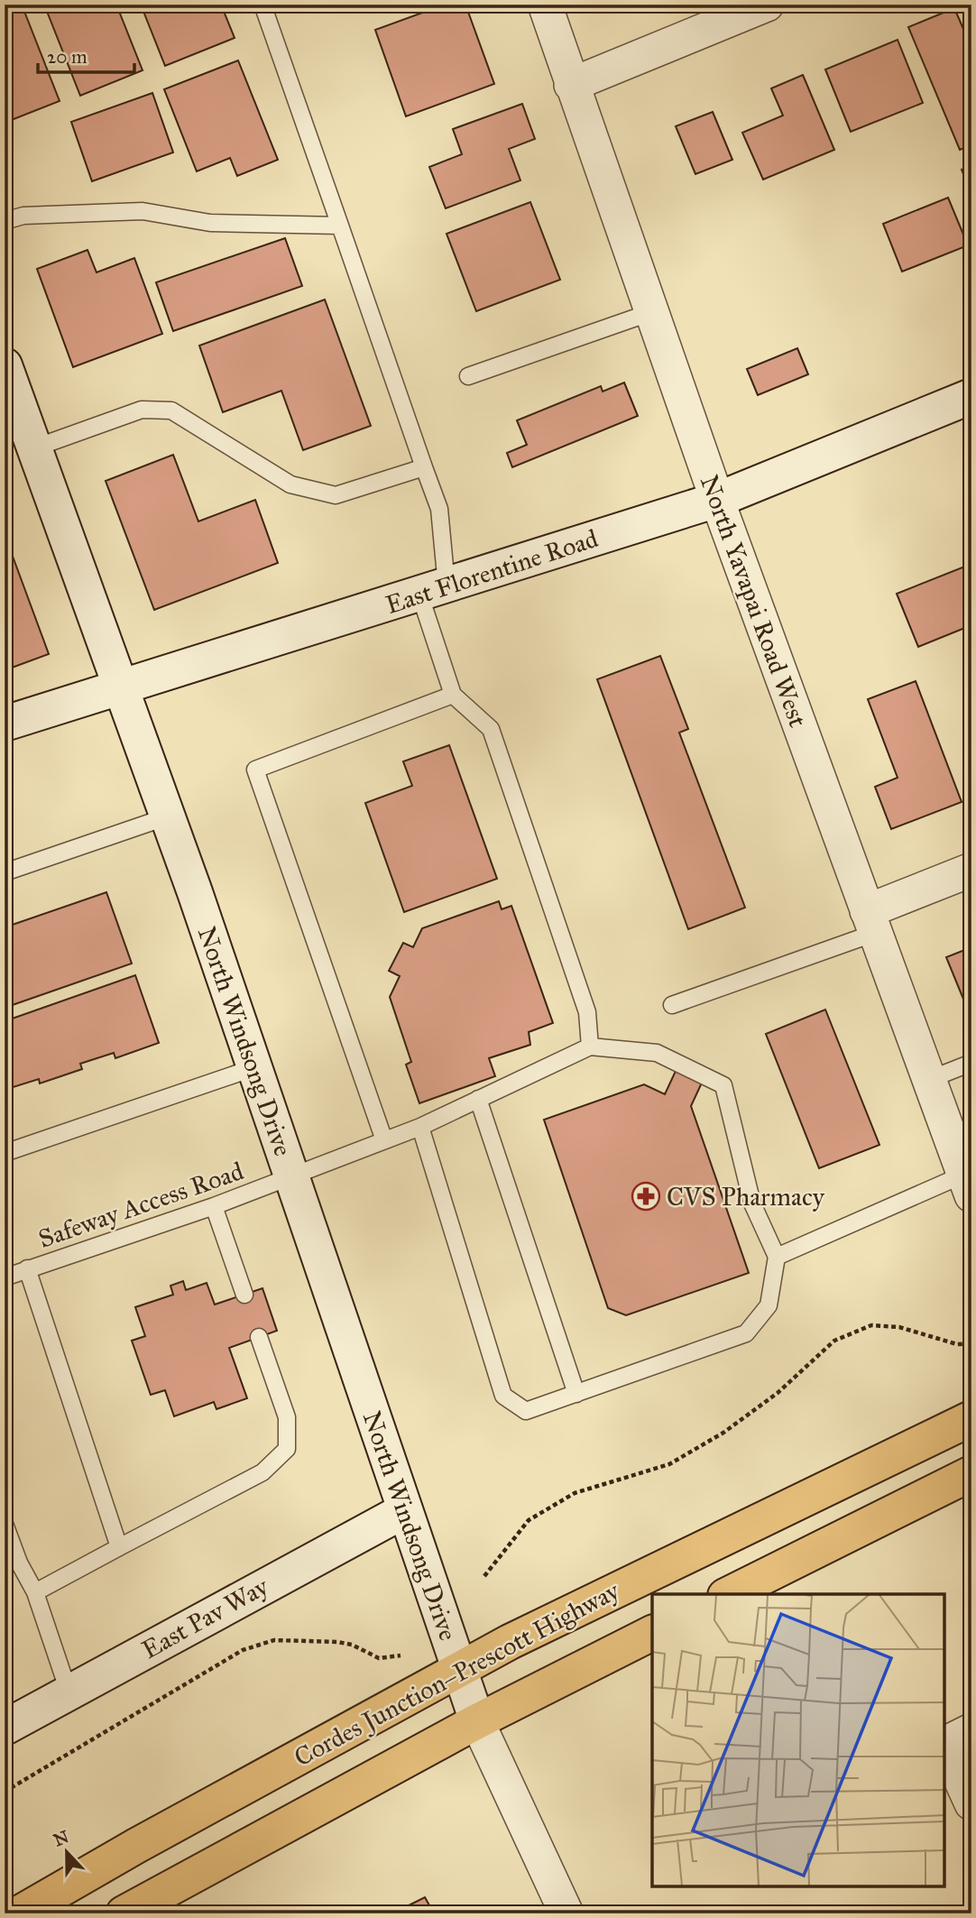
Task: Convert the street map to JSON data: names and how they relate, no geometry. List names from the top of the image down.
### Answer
{
  "streets": {
    "main road": ["Cordes Junction–Prescott Highway"],
    "street": [
      "East Florentine Road",
      "North Yavapai Road West",
      "North Windsong Drive",
      "East Pav Way"
    ],
    "lane": ["Safeway Access Road"]
  },
  "crossings": [
    ["East Florentine Road", "North Yavapai Road West"],
    ["East Florentine Road", "North Windsong Drive"],
    ["North Windsong Drive", "Safeway Access Road"],
    ["North Windsong Drive", "East Pav Way"],
    ["North Windsong Drive", "Cordes Junction–Prescott Highway"]
  ],
  "places": {
    "pharmacy": ["CVS Pharmacy"]
  },
  "scale_bar": "20 m",
  "north": "top"
}
